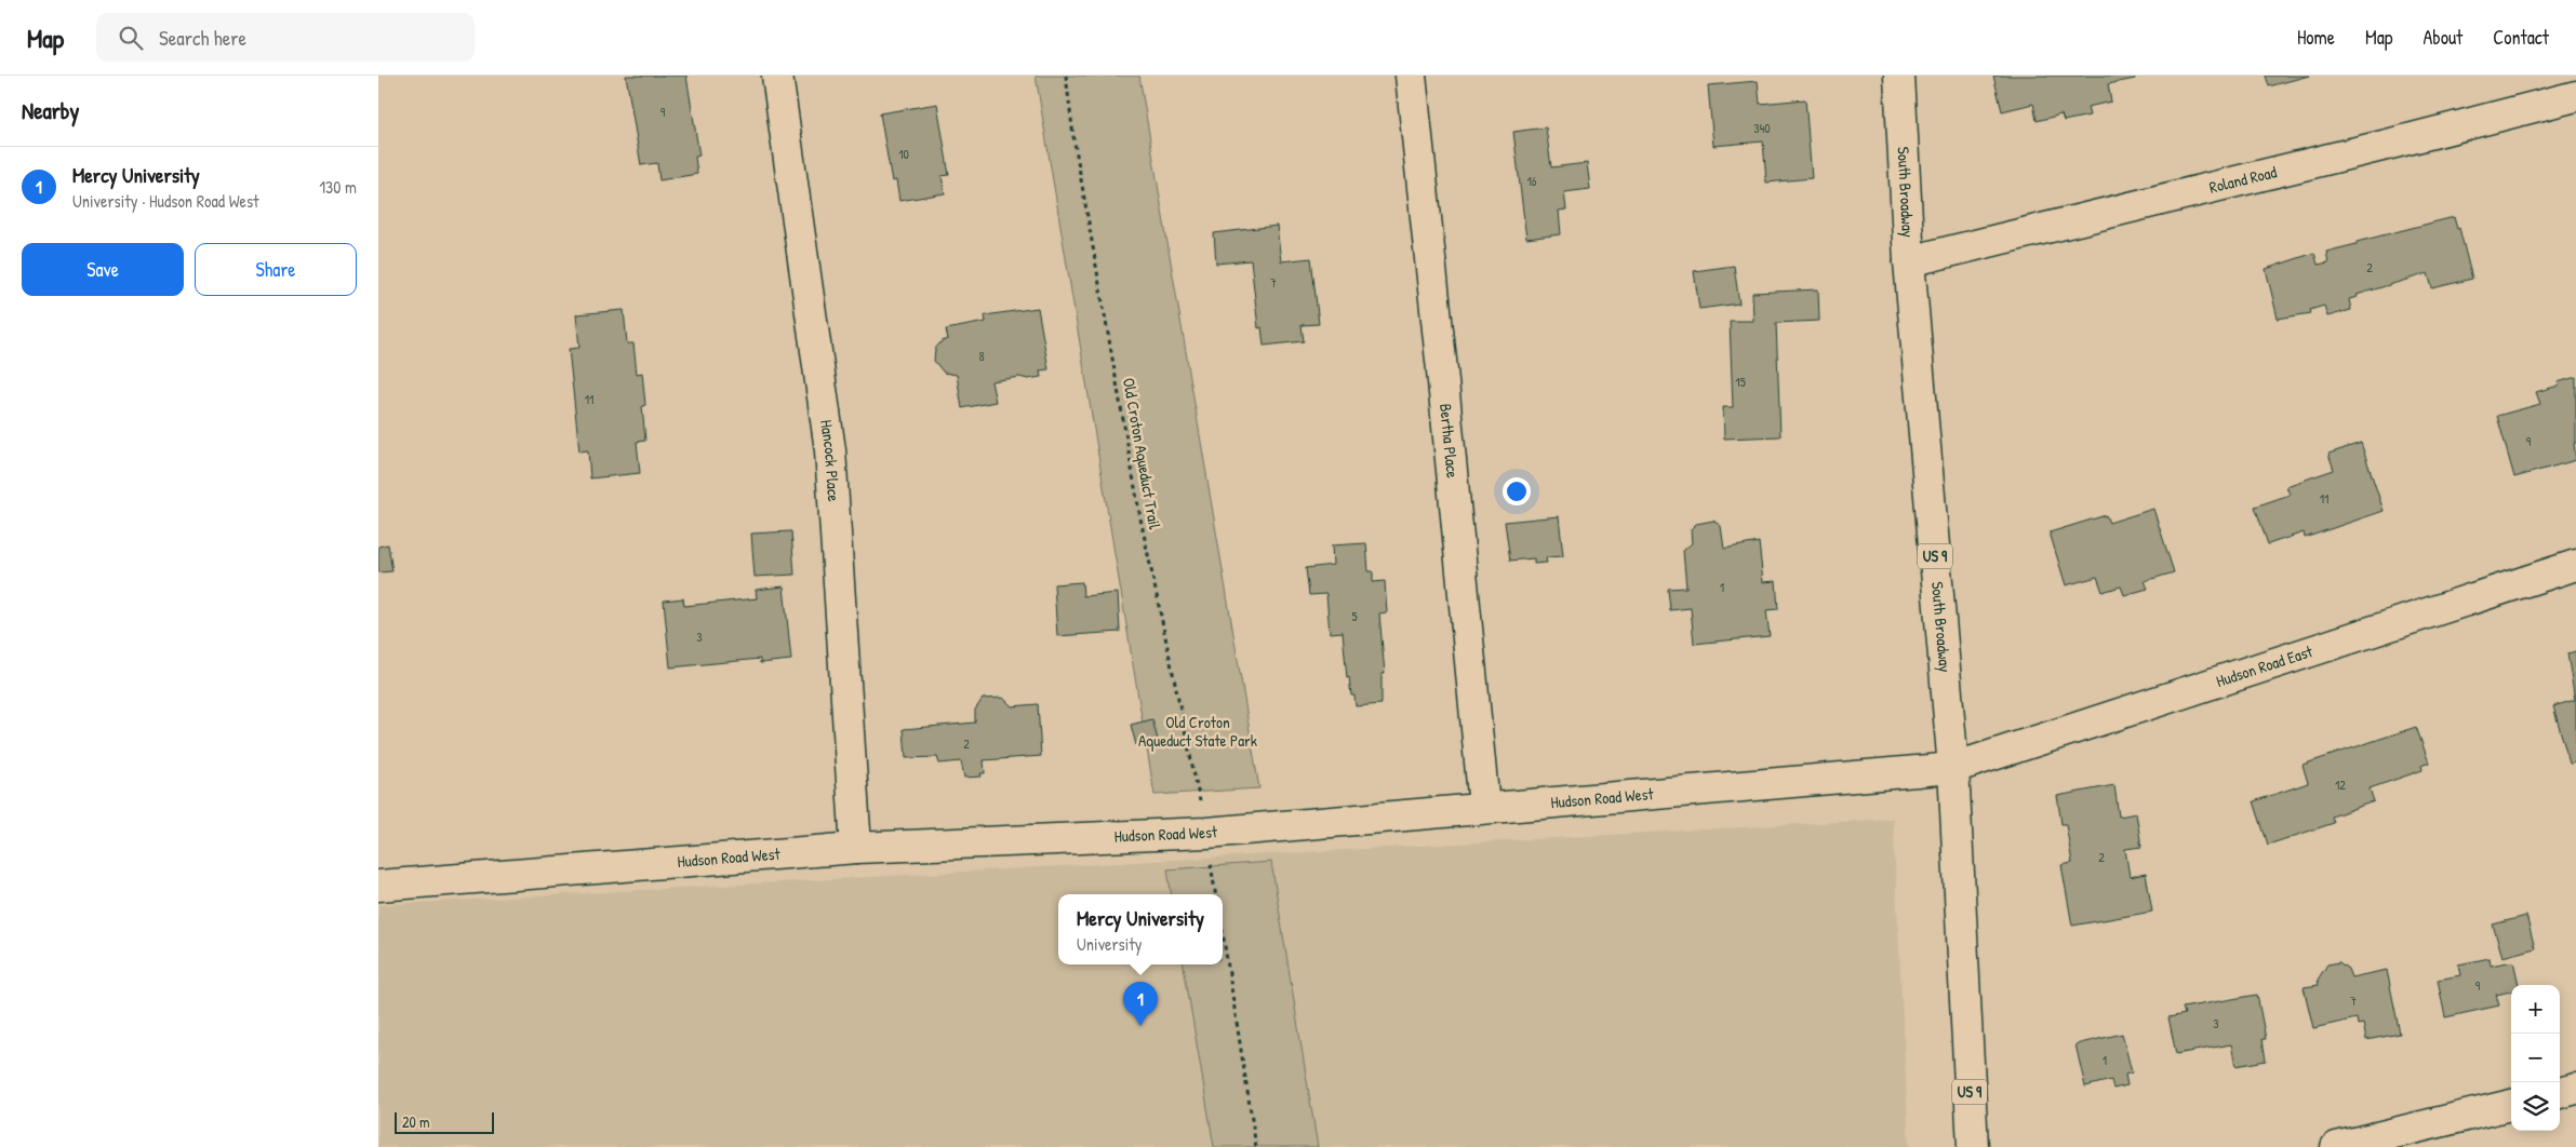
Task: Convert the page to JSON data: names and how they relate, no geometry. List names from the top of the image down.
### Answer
{
  "streets": {
    "street": [
      "Roland Road",
      "South Broadway",
      "Bertha Place",
      "Hancock Place",
      "US 9",
      "Hudson Road East",
      "Hudson Road West"
    ],
    "path": ["Old Croton Aqueduct Trail"]
  },
  "crossings": [
    ["Roland Road", "South Broadway"],
    ["South Broadway", "Hudson Road East"],
    ["South Broadway", "Hudson Road West"],
    ["Bertha Place", "Hudson Road West"],
    ["Old Croton Aqueduct Trail", "Hudson Road West"],
    ["Hancock Place", "Hudson Road West"],
    ["Hudson Road East", "Hudson Road West"]
  ],
  "parks": ["Old Croton Aqueduct State Park"],
  "house_numbers": [
    "9",
    "340",
    "10",
    "16",
    "2",
    "7",
    "8",
    "15",
    "11",
    "9",
    "11",
    "1",
    "5",
    "3",
    "2",
    "12",
    "2",
    "9",
    "7",
    "3",
    "1"
  ],
  "scale_bar": "20 m",
  "page": {
    "header": "Map",
    "search": "Search here",
    "nav": [
      "Home",
      "Map",
      "About",
      "Contact"
    ],
    "heading": "Nearby",
    "list": [
      {
        "mark": "1",
        "name": "Mercy University",
        "note": "University · Hudson Road West",
        "value": "130 m"
      }
    ],
    "buttons": ["Save", "Share"],
    "popup": ["Mercy University", "University"],
    "pins": "1",
    "map_buttons": ["+", "−"],
    "scale": "20 m"
  }
}
